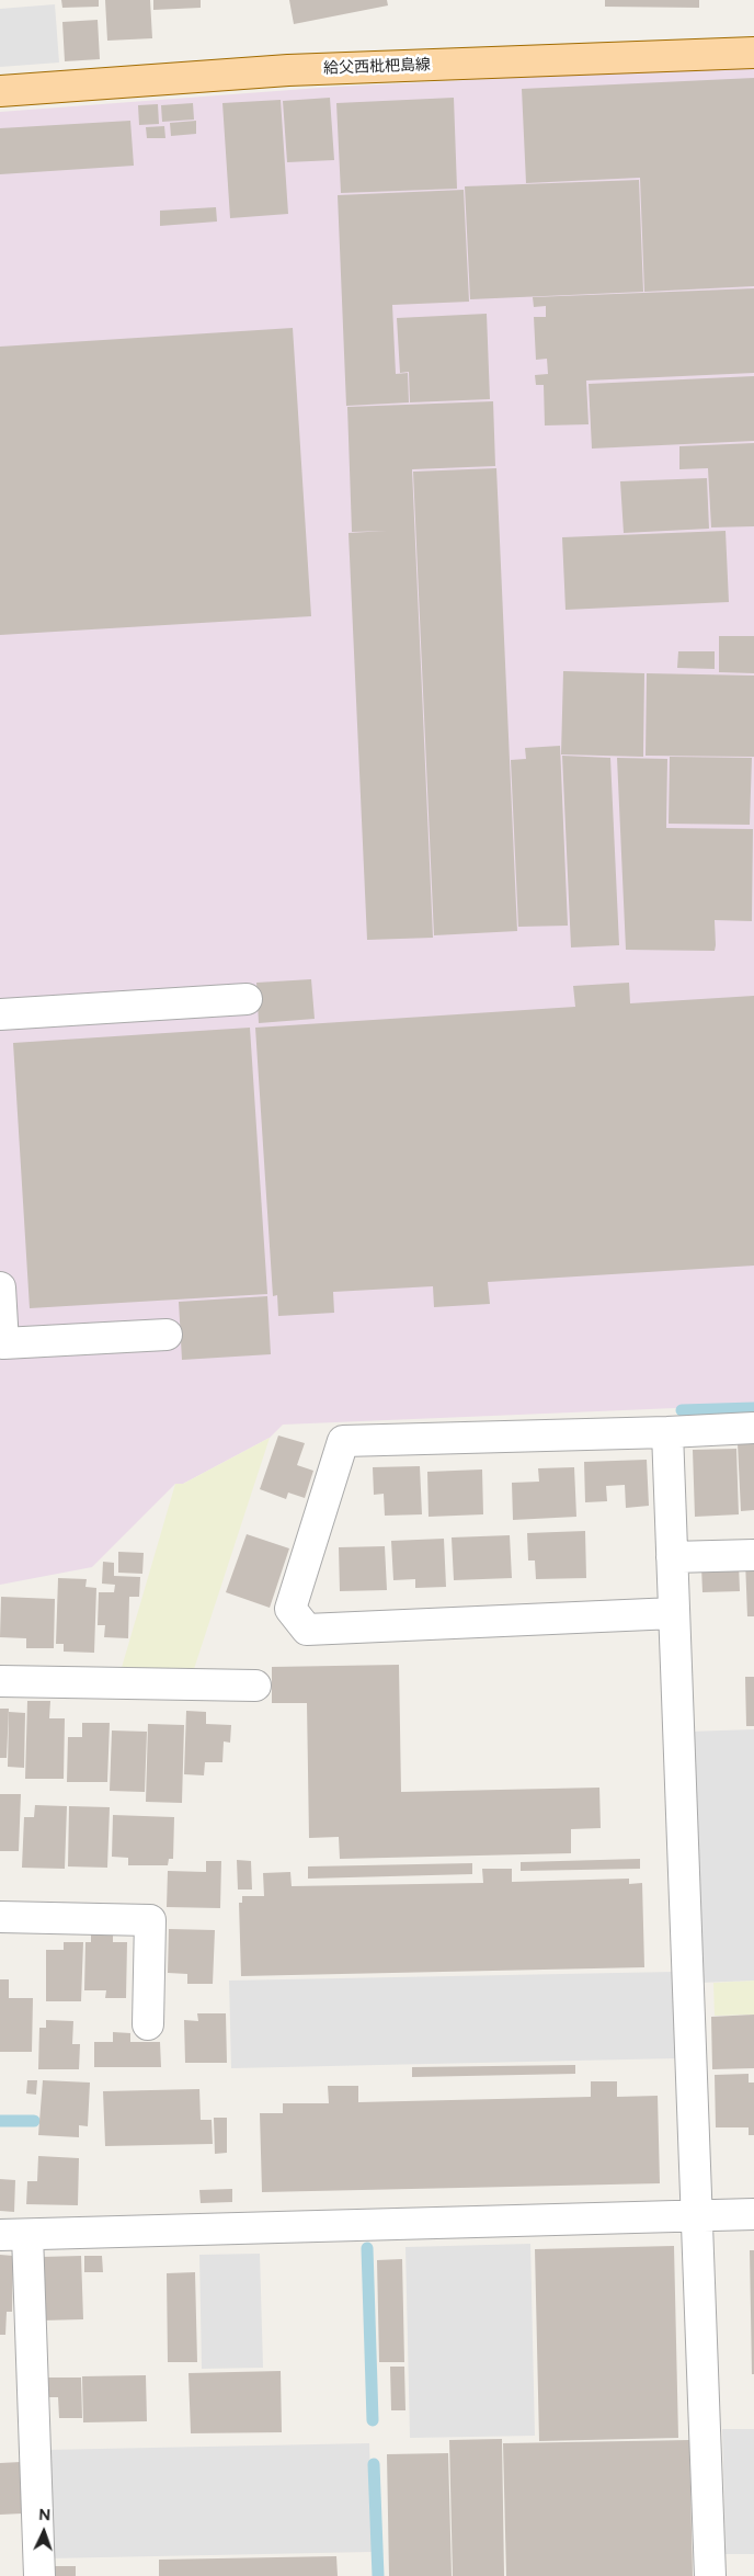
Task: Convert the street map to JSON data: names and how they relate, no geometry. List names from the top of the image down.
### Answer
{
  "streets": {
    "main road": ["給父西枇杷島線"]
  },
  "north": "top"
}
